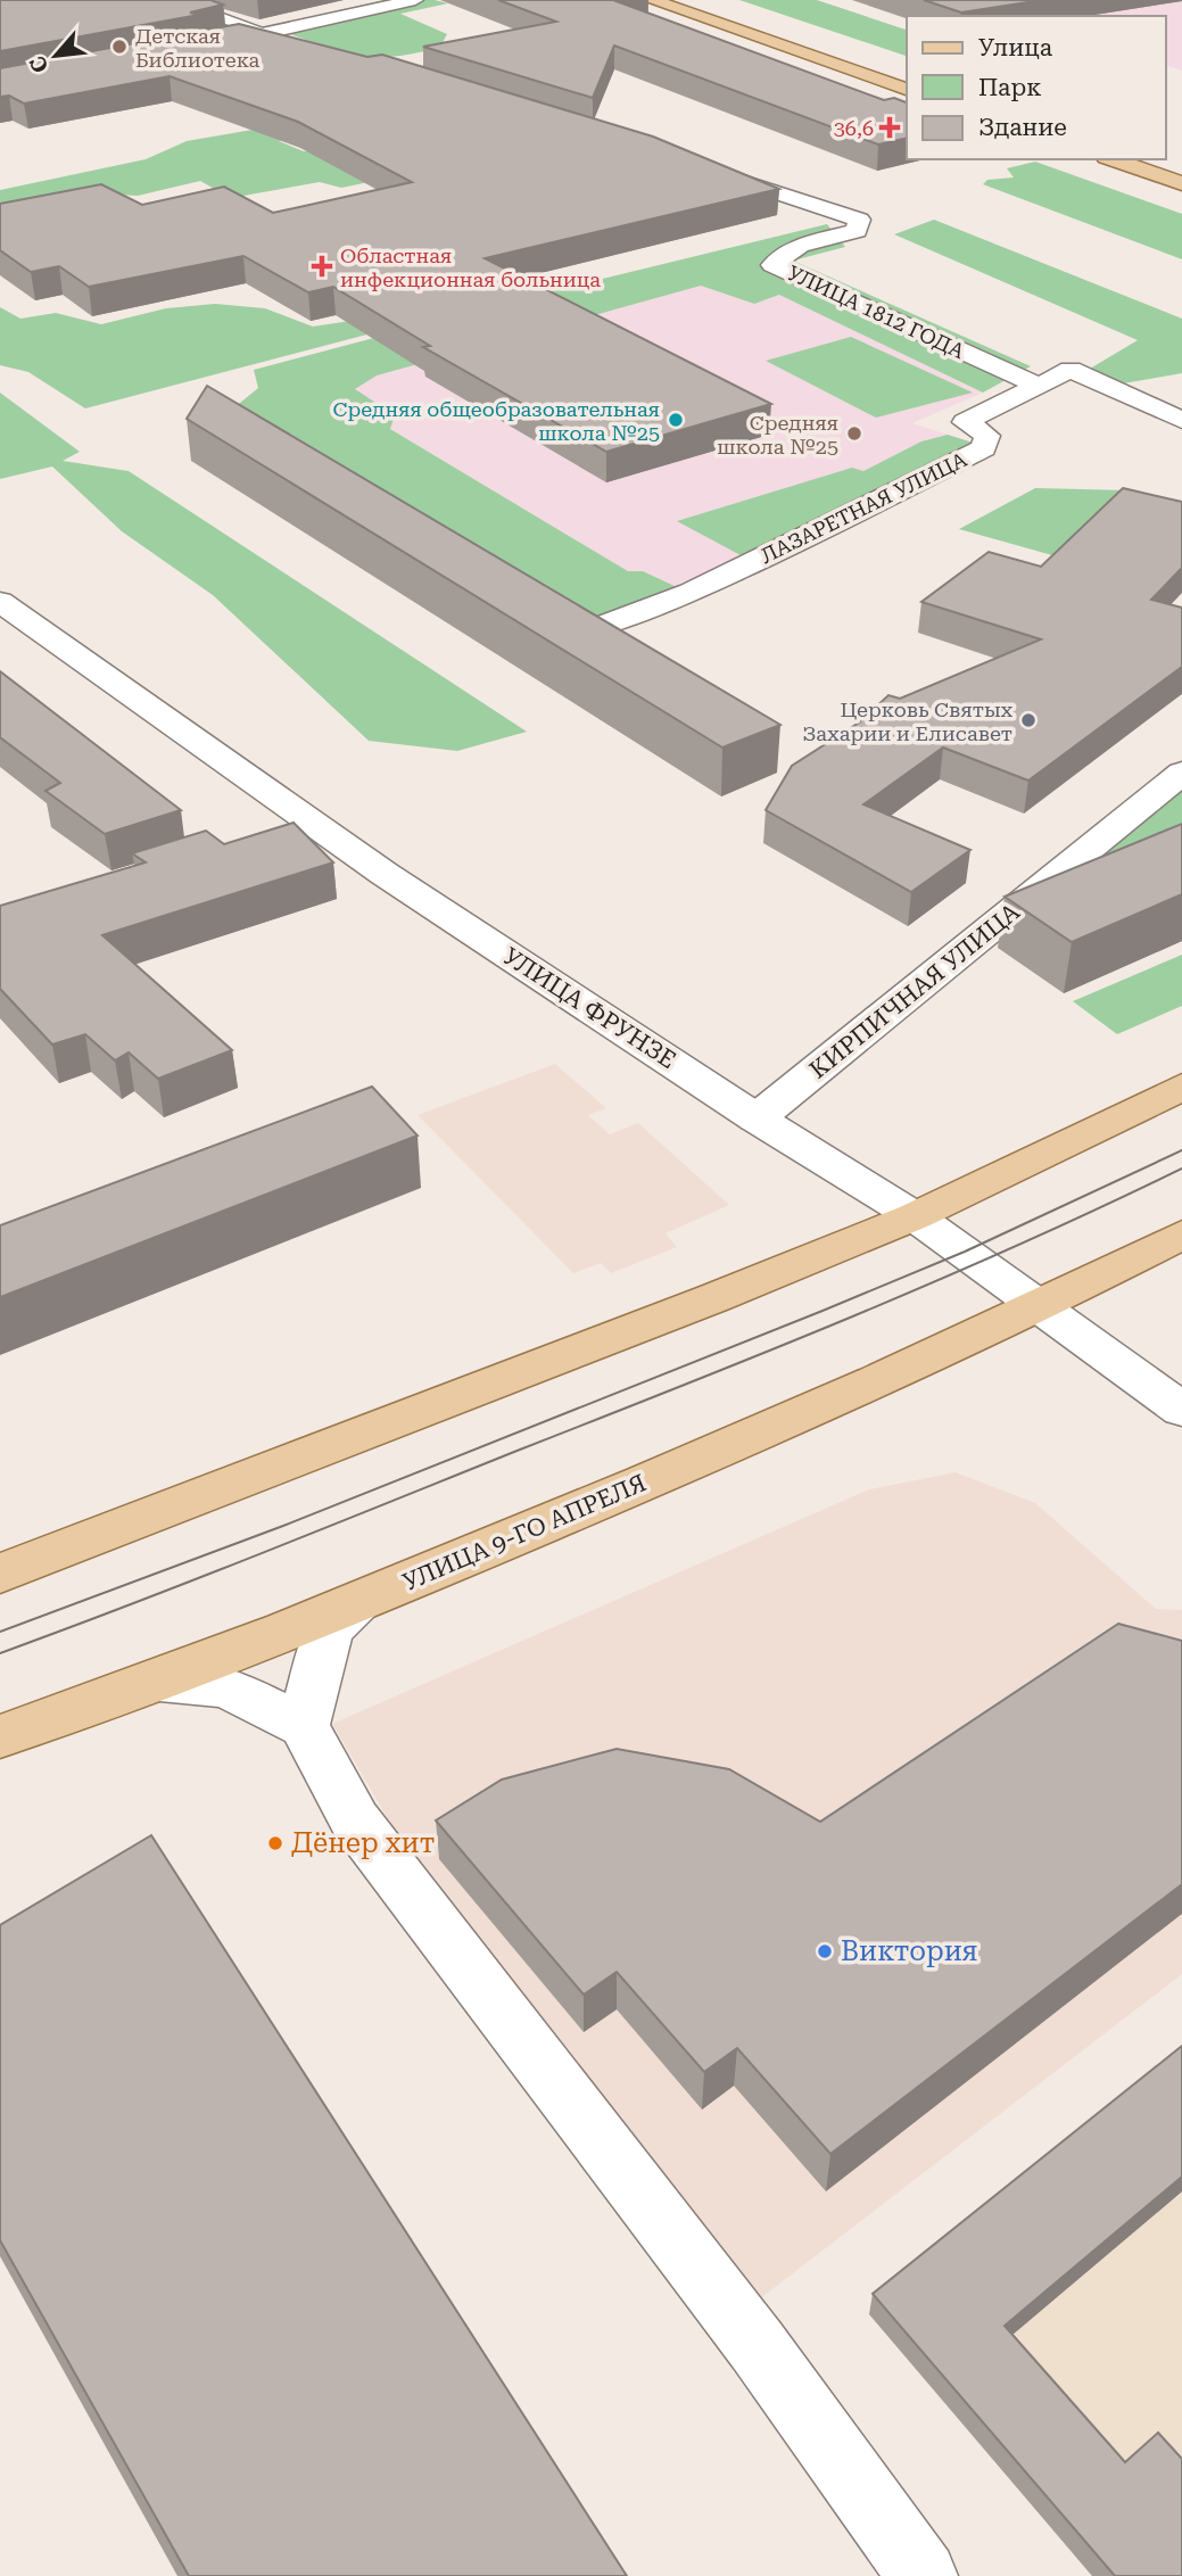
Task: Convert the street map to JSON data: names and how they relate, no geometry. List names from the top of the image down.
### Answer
{
  "streets": {
    "main road": ["УЛИЦА 9-ГО АПРЕЛЯ"],
    "street": [
      "УЛИЦА 1812 ГОДА",
      "ЛАЗАРЕТНАЯ УЛИЦА",
      "КИРПИЧНАЯ УЛИЦА",
      "УЛИЦА ФРУНЗЕ"
    ]
  },
  "crossings": [
    ["УЛИЦА 1812 ГОДА", "ЛАЗАРЕТНАЯ УЛИЦА"],
    ["КИРПИЧНАЯ УЛИЦА", "УЛИЦА ФРУНЗЕ"],
    ["УЛИЦА ФРУНЗЕ", "УЛИЦА 9-ГО АПРЕЛЯ"]
  ],
  "places": {
    "other": [
      "Детская Библиотека",
      "Средняя общеобразовательная школа №25",
      "Средняя школа №25",
      "Церковь Святых Захарии и Елисавет",
      "Дёнер хит",
      "Виктория"
    ],
    "health": ["36,6", "Областная инфекционная больница"]
  },
  "legend": ["Улица", "Парк", "Здание"],
  "north": "bottom left"
}
